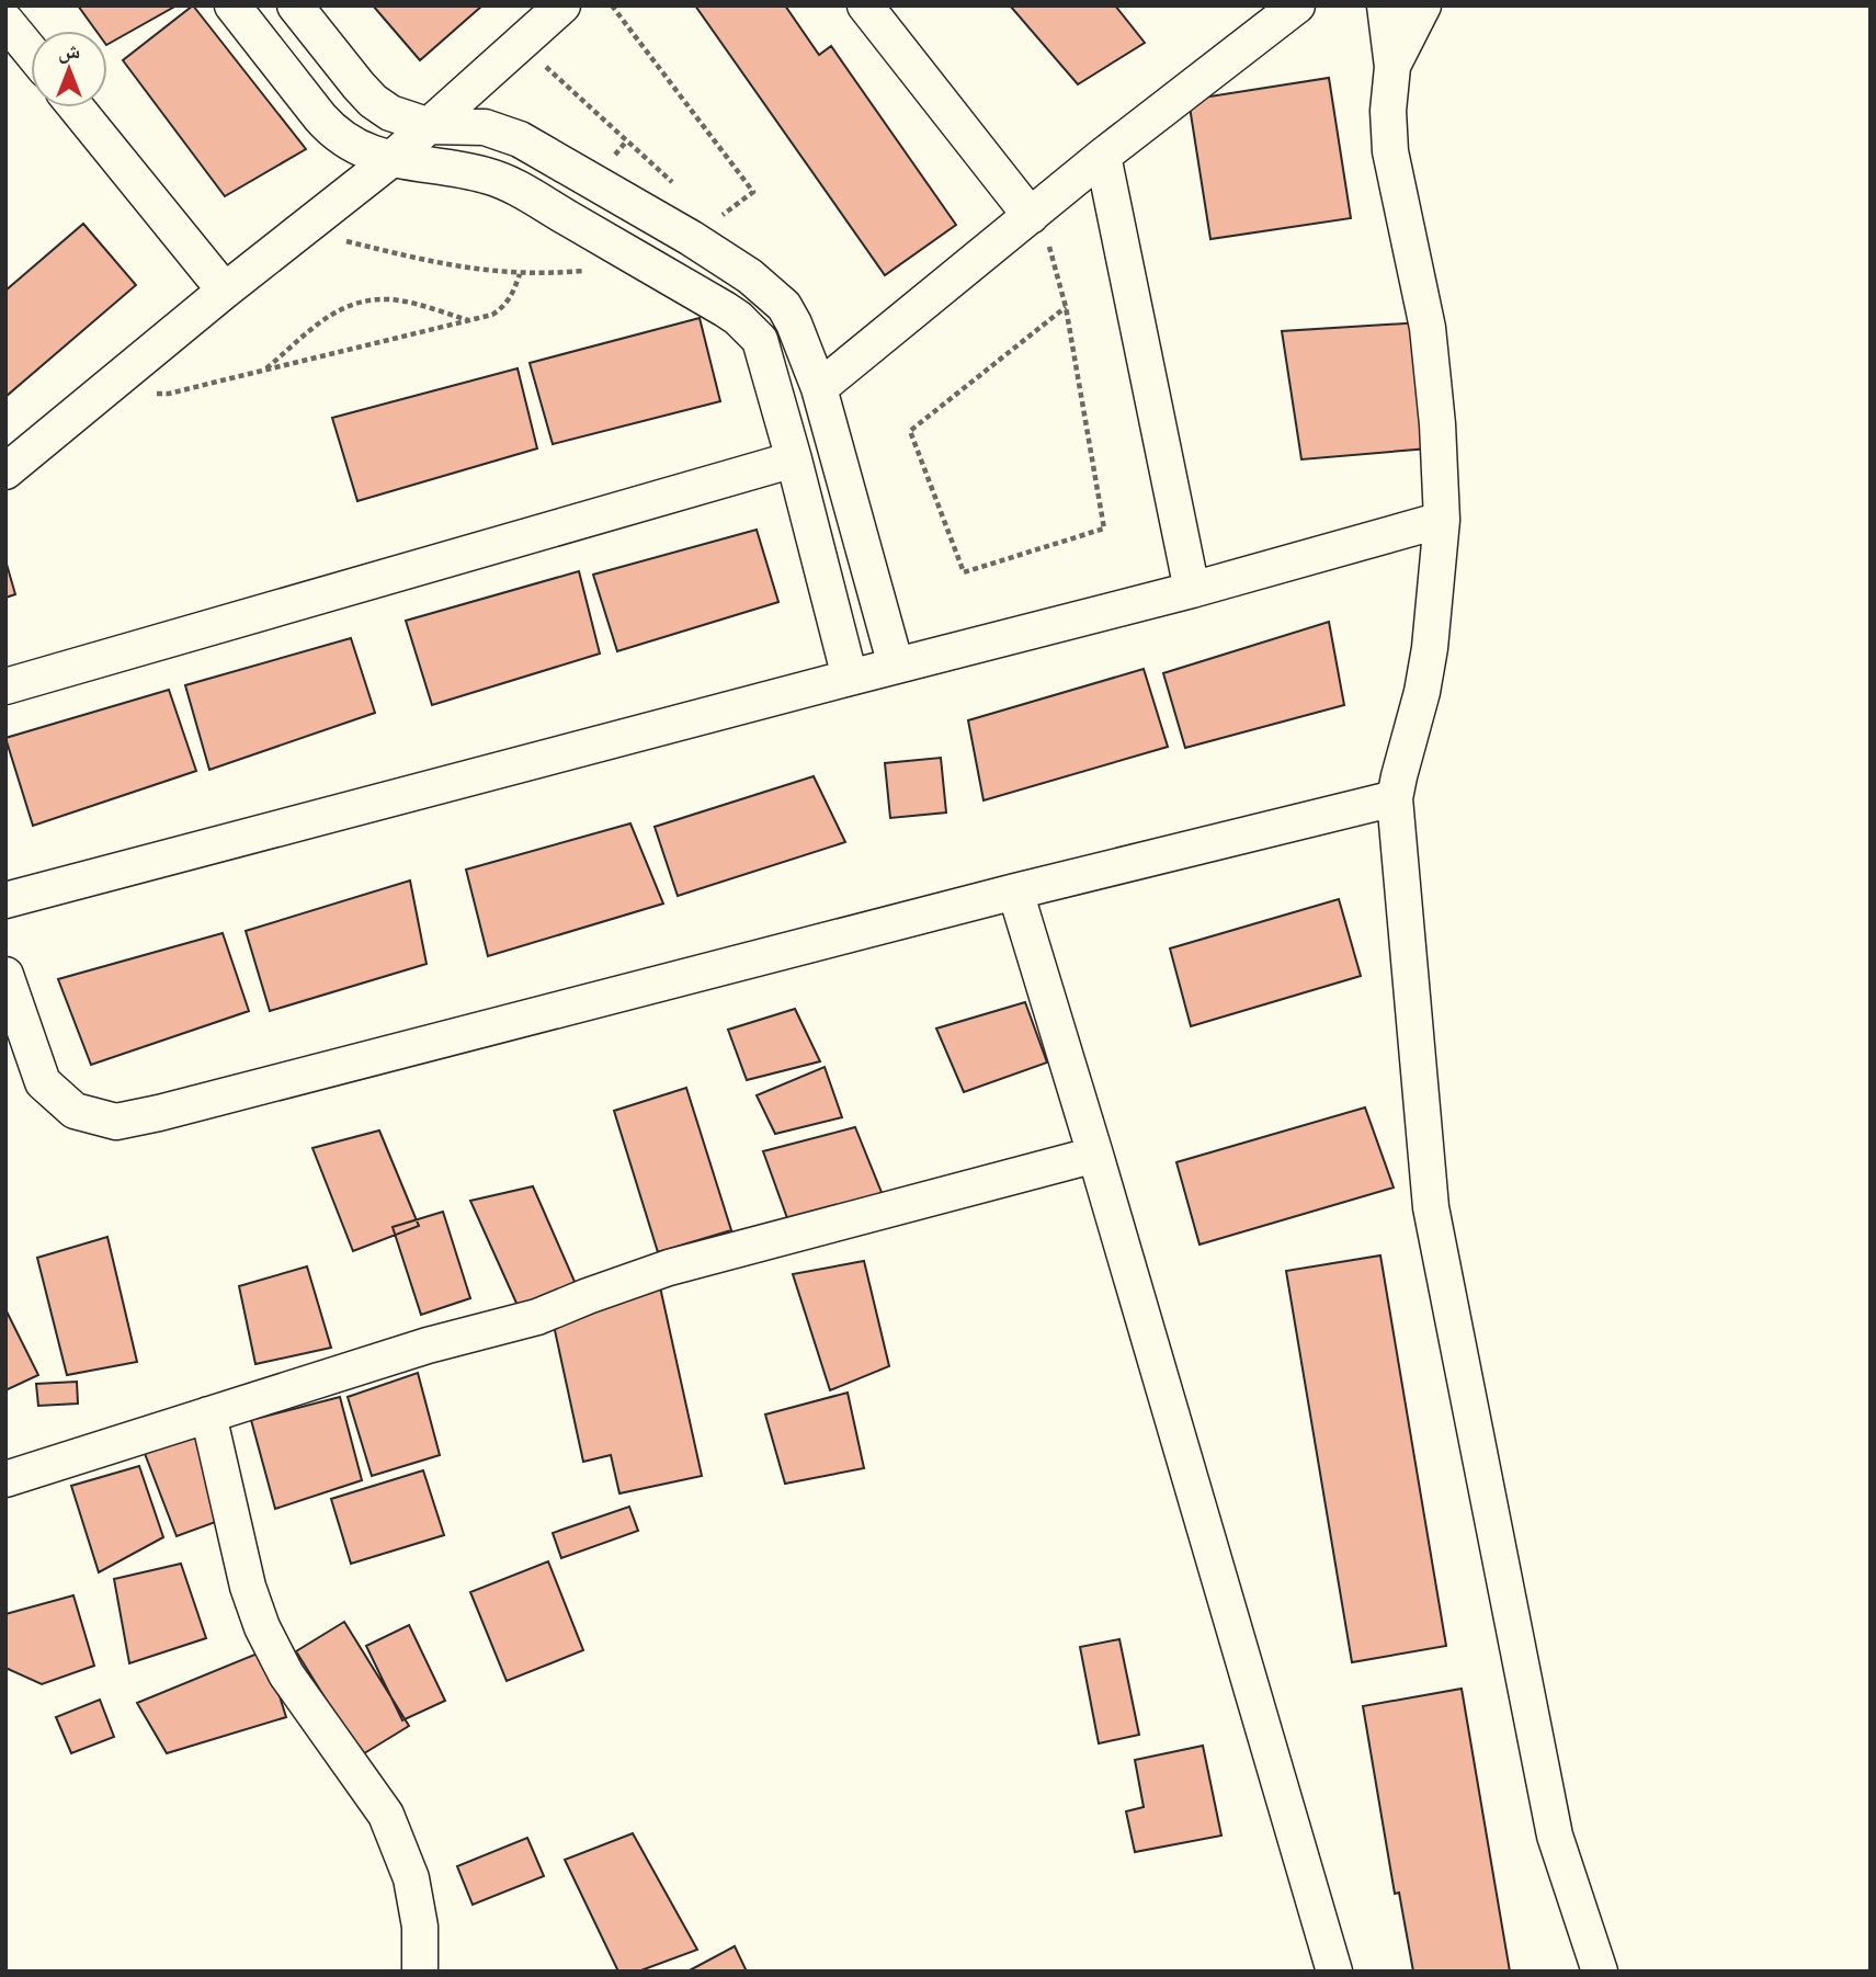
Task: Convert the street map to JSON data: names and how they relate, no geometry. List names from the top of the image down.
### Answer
{
  "north": "top"
}
